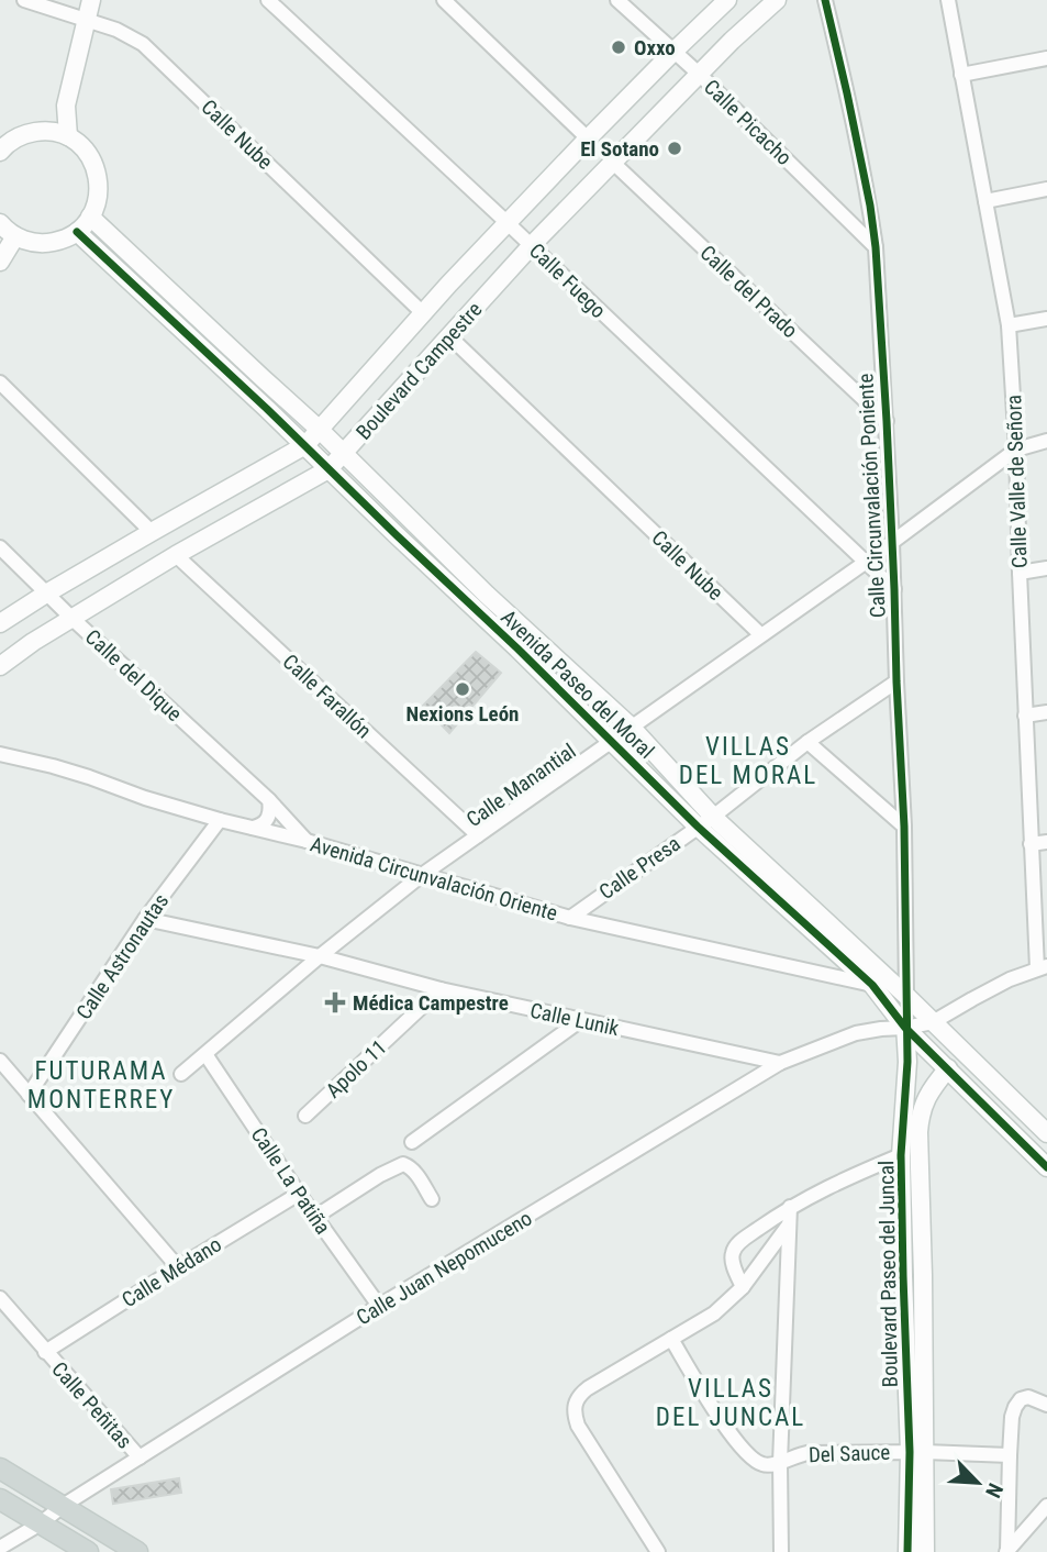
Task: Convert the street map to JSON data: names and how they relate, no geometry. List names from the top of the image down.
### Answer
{
  "streets": {
    "street": [
      "Calle Picacho",
      "Calle Nube",
      "Calle Fuego",
      "Calle del Prado",
      "Boulevard Campestre",
      "Calle Valle de Señora",
      "Calle Circunvalación Poniente",
      "Calle del Dique",
      "Avenida Paseo del Moral",
      "Calle Farallón",
      "Calle Manantial",
      "Calle Presa",
      "Avenida Circunvalación Oriente",
      "Calle Astronautas",
      "Calle Lunik",
      "Apolo 11",
      "Calle La Patiña",
      "Calle Juan Nepomuceno",
      "Calle Médano",
      "Boulevard Paseo del Juncal",
      "Calle Peñitas",
      "Del Sauce"
    ]
  },
  "crossings": [
    ["Calle Picacho", "Boulevard Campestre"],
    ["Calle Picacho", "Calle Circunvalación Poniente"],
    ["Calle Nube", "Boulevard Campestre"],
    ["Calle Nube", "Calle Manantial"],
    ["Calle Fuego", "Boulevard Campestre"],
    ["Calle Fuego", "Calle Circunvalación Poniente"],
    ["Calle Fuego", "Calle Manantial"],
    ["Calle del Prado", "Boulevard Campestre"],
    ["Calle del Prado", "Calle Circunvalación Poniente"],
    ["Boulevard Campestre", "Calle del Dique"],
    ["Boulevard Campestre", "Avenida Paseo del Moral"],
    ["Boulevard Campestre", "Calle Farallón"],
    ["Calle Valle de Señora", "Calle Manantial"],
    ["Calle Valle de Señora", "Calle Juan Nepomuceno"],
    ["Calle Circunvalación Poniente", "Avenida Paseo del Moral"],
    ["Calle Circunvalación Poniente", "Calle Manantial"],
    ["Calle Circunvalación Poniente", "Calle Presa"],
    ["Calle Circunvalación Poniente", "Boulevard Paseo del Juncal"],
    ["Calle del Dique", "Avenida Circunvalación Oriente"],
    ["Avenida Paseo del Moral", "Calle Manantial"],
    ["Avenida Paseo del Moral", "Calle Presa"],
    ["Avenida Paseo del Moral", "Avenida Circunvalación Oriente"],
    ["Avenida Paseo del Moral", "Calle Juan Nepomuceno"],
    ["Avenida Paseo del Moral", "Boulevard Paseo del Juncal"],
    ["Calle Farallón", "Calle Manantial"],
    ["Calle Manantial", "Avenida Circunvalación Oriente"],
    ["Calle Manantial", "Calle Lunik"],
    ["Calle Manantial", "Calle La Patiña"],
    ["Calle Presa", "Avenida Circunvalación Oriente"],
    ["Avenida Circunvalación Oriente", "Calle Astronautas"],
    ["Calle Astronautas", "Calle Lunik"],
    ["Calle Lunik", "Apolo 11"],
    ["Calle Lunik", "Calle Juan Nepomuceno"],
    ["Calle La Patiña", "Calle Juan Nepomuceno"],
    ["Calle La Patiña", "Calle Médano"],
    ["Calle Juan Nepomuceno", "Boulevard Paseo del Juncal"],
    ["Calle Juan Nepomuceno", "Calle Peñitas"],
    ["Calle Médano", "Calle Peñitas"],
    ["Boulevard Paseo del Juncal", "Del Sauce"]
  ],
  "districts": ["VILLAS DEL MORAL", "FUTURAMA MONTERREY", "VILLAS DEL JUNCAL"],
  "places": {
    "other": ["Oxxo", "El Sotano", "Nexions León"],
    "health": ["Médica Campestre"]
  },
  "north": "bottom right"
}
